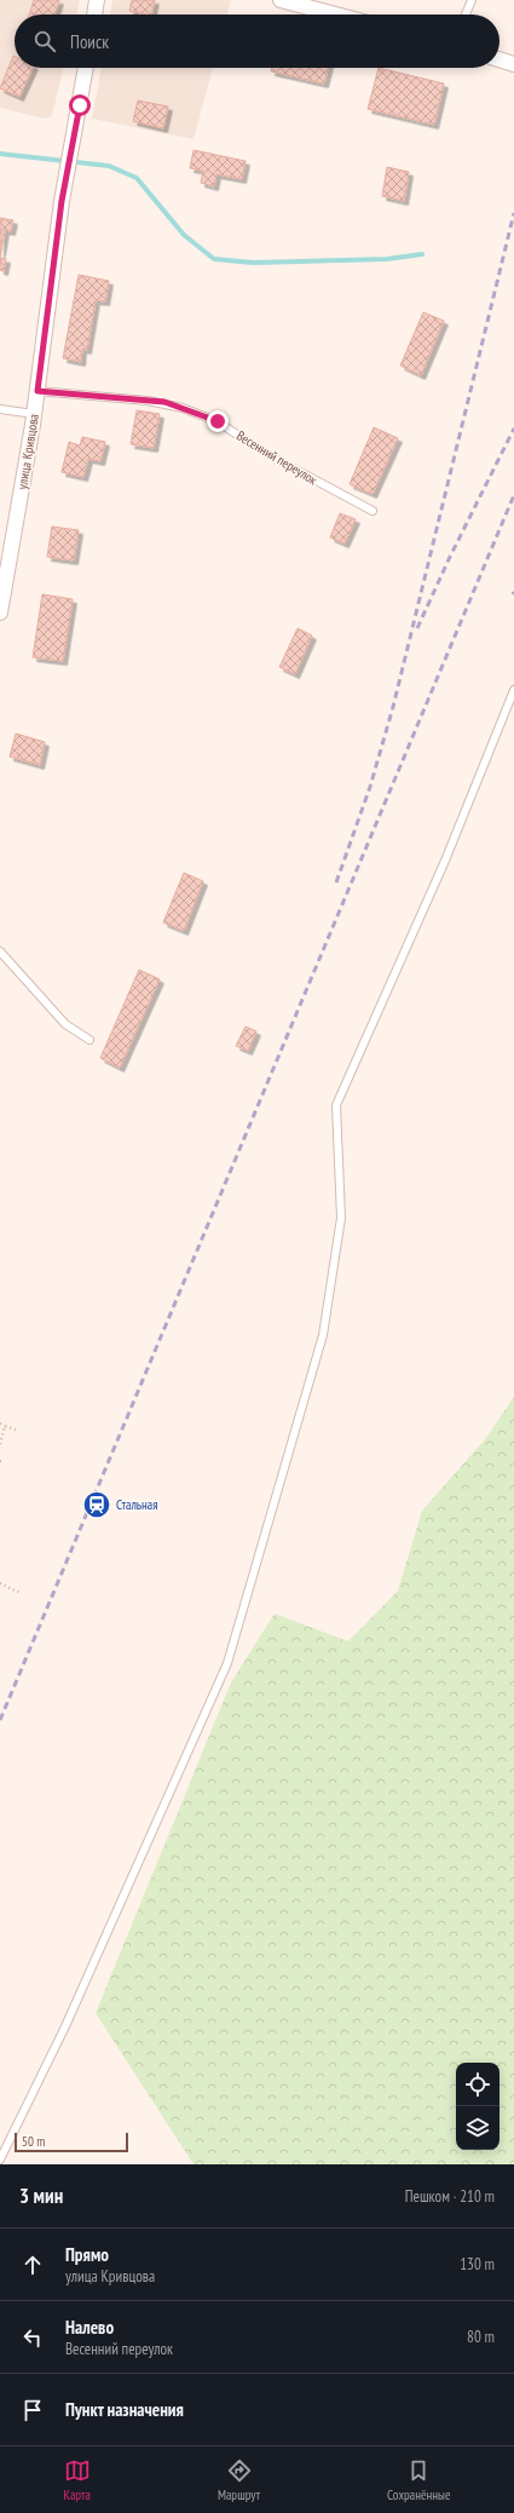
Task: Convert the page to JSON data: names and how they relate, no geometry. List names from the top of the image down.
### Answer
{
  "streets": {
    "street": ["улица Кривцова"],
    "lane": ["Весенний переулок"]
  },
  "crossings": [
    ["улица Кривцова", "Весенний переулок"]
  ],
  "places": {
    "station": ["Стальная"]
  },
  "scale_bar": "50 m",
  "page": {
    "search": "Поиск",
    "scale": "50 m",
    "heading": ["3 мин", "Пешком · 210 m"],
    "list": [
      ["Прямо", "улица Кривцова", "130 m"],
      ["Налево", "Весенний переулок", "80 m"],
      "Пункт назначения"
    ],
    "nav": ["Карта", "Маршрут", "Сохранённые"]
  }
}
